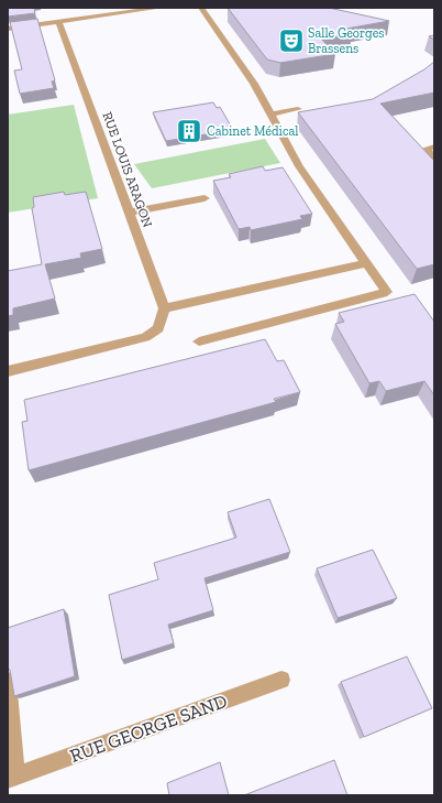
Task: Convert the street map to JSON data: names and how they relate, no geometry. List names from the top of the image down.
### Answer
{
  "streets": {
    "street": ["RUE LOUIS ARAGON", "RUE GEORGE SAND"]
  },
  "places": {
    "theatre": ["Salle Georges Brassens"],
    "building": ["Cabinet Médical"]
  }
}
